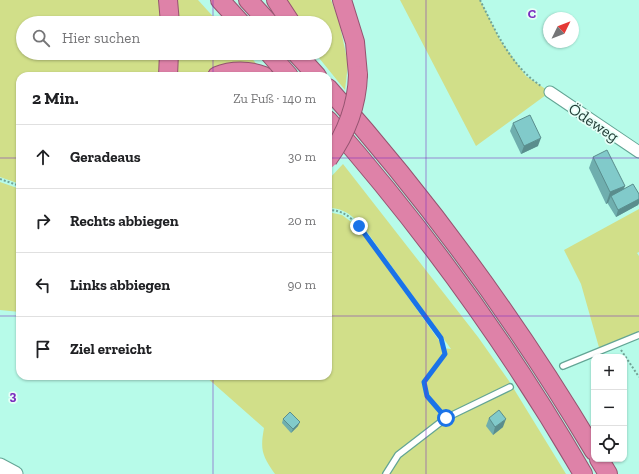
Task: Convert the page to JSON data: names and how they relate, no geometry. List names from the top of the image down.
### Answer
{
  "streets": {
    "street": ["Ödeweg"]
  },
  "north": "top right",
  "page": {
    "search": "Hier suchen",
    "heading": ["2 Min.", "Zu Fuß · 140 m"],
    "list": [
      ["Geradeaus", "30 m"],
      ["Rechts abbiegen", "20 m"],
      ["Links abbiegen", "90 m"],
      "Ziel erreicht"
    ],
    "map_buttons": ["+", "−"]
  },
  "grid": {
    "columns": ["C"],
    "rows": ["3"]
  }
}
